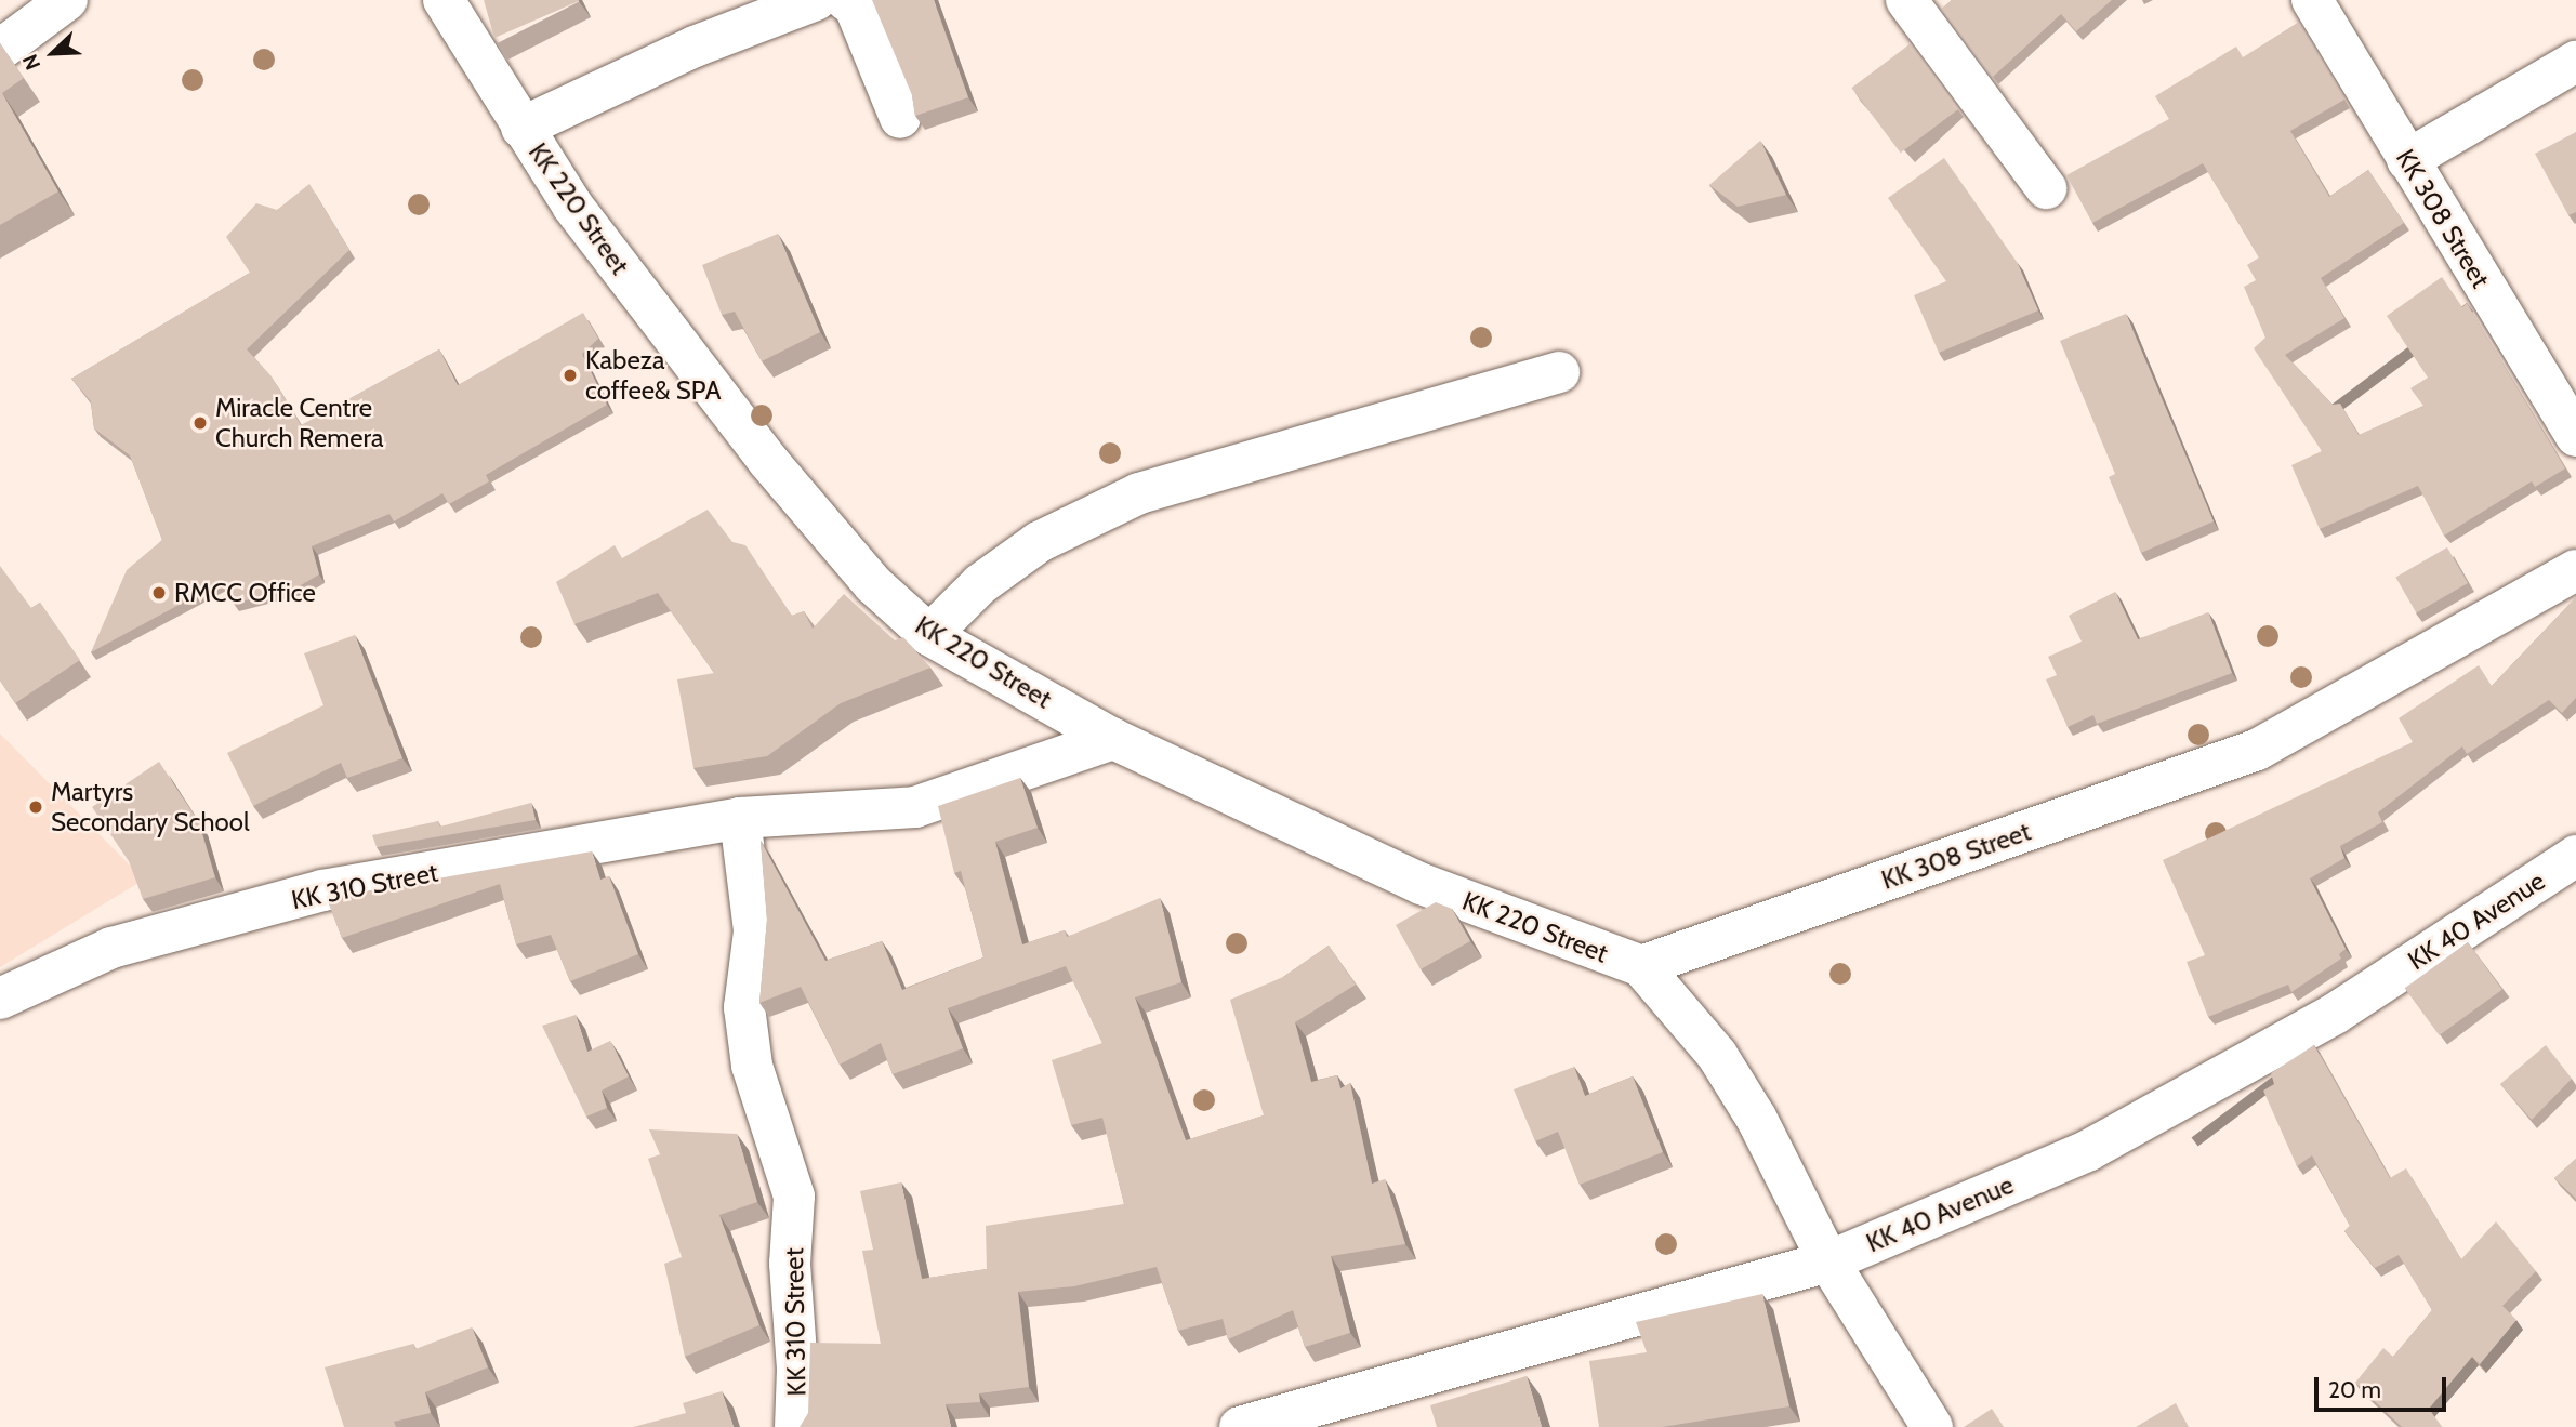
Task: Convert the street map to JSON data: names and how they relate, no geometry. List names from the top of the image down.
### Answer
{
  "streets": {
    "street": [
      "KK 220 Street",
      "KK 308 Street",
      "KK 310 Street",
      "KK 40 Avenue"
    ]
  },
  "crossings": [
    ["KK 220 Street", "KK 308 Street"],
    ["KK 220 Street", "KK 310 Street"]
  ],
  "places": [
    "Kabeza coffee& SPA",
    "Miracle Centre Church Remera",
    "RMCC Office",
    "Martyrs Secondary School"
  ],
  "scale_bar": "20 m",
  "north": "bottom left"
}
